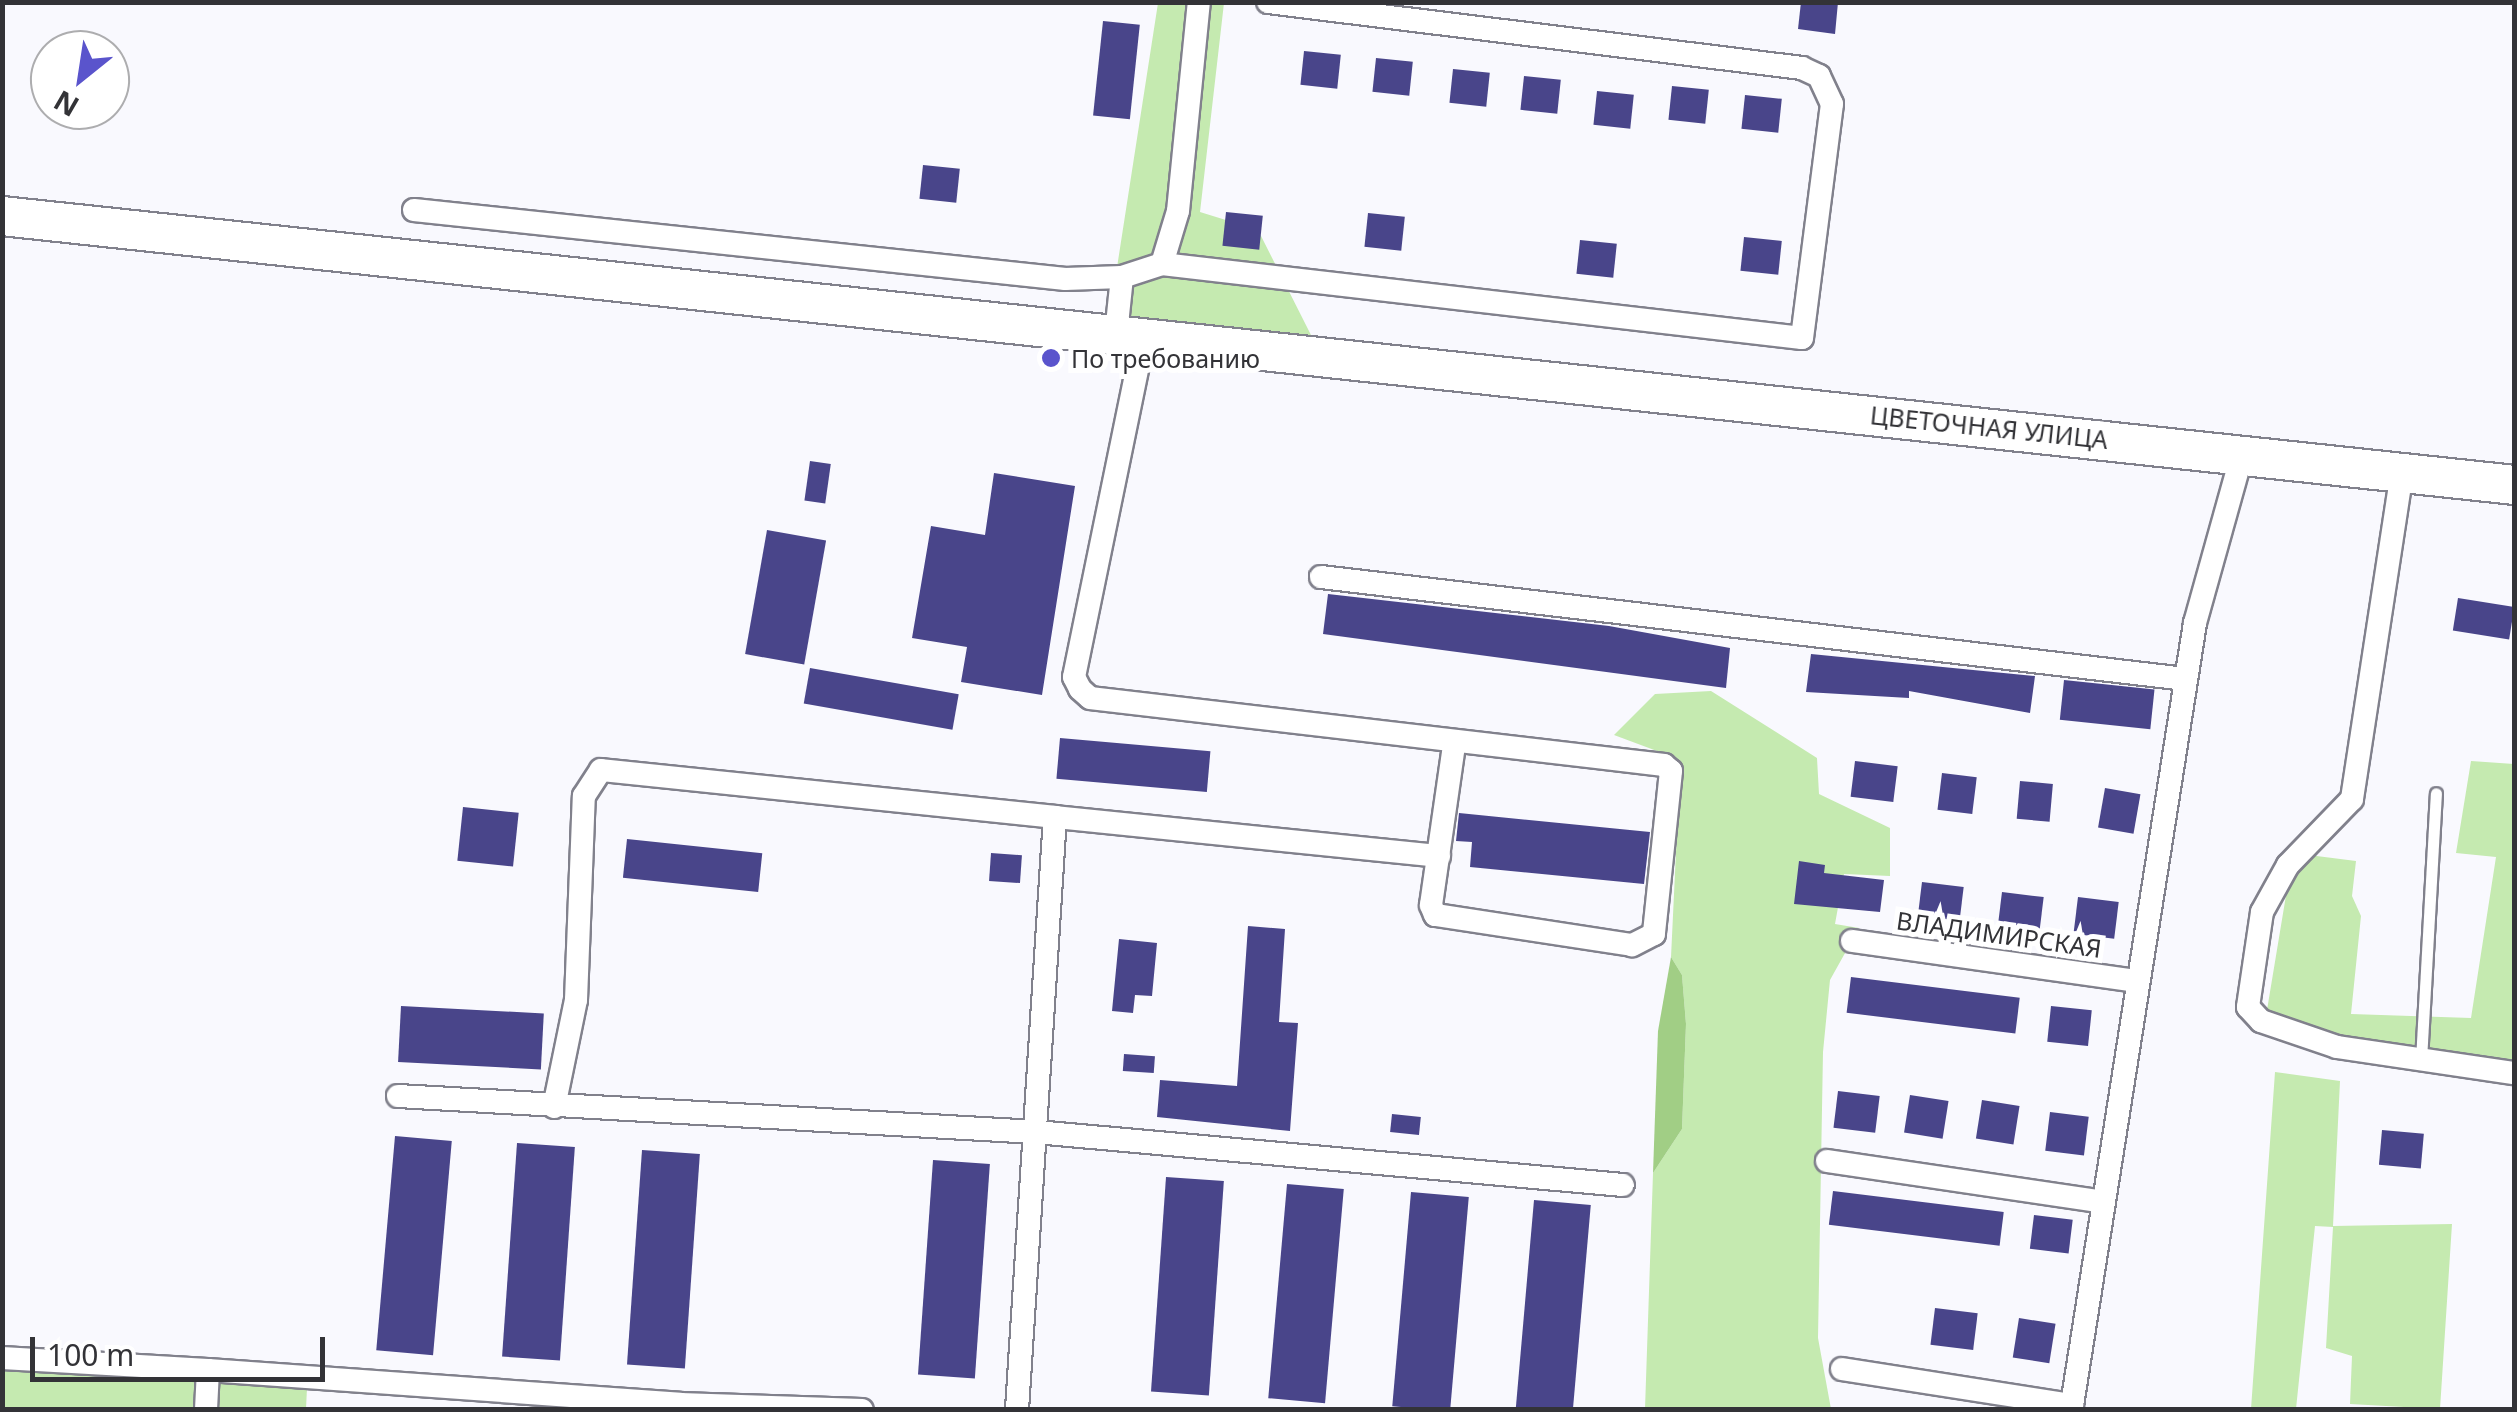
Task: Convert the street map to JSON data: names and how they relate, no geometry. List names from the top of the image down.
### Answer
{
  "streets": {
    "main road": ["ЦВЕТОЧНАЯ УЛИЦА"],
    "street": ["ВЛАДИМИРСКАЯ"]
  },
  "places": ["По требованию"],
  "scale_bar": "100 m",
  "north": "bottom left"
}
